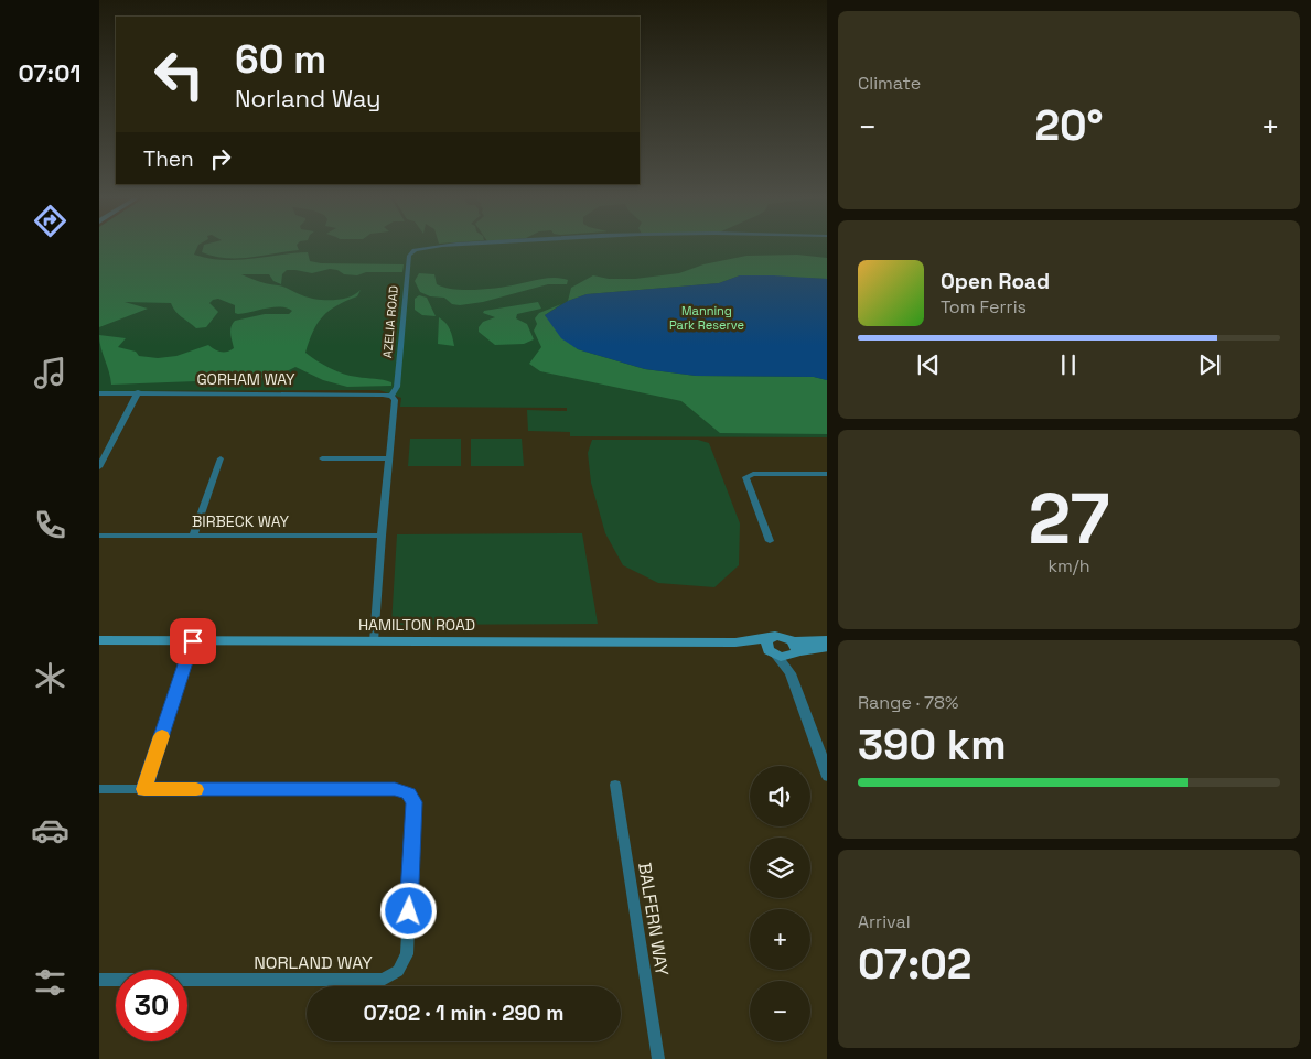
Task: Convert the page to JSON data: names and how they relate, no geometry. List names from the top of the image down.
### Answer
{
  "streets": {
    "main road": ["HAMILTON ROAD"],
    "street": [
      "AZELIA ROAD",
      "GORHAM WAY",
      "BIRBECK WAY",
      "BALFERN WAY",
      "NORLAND WAY"
    ]
  },
  "crossings": [
    ["AZELIA ROAD", "GORHAM WAY"],
    ["AZELIA ROAD", "BIRBECK WAY"],
    ["AZELIA ROAD", "HAMILTON ROAD"]
  ],
  "parks": ["Manning Park Reserve"],
  "page": {
    "tabs": "07:01",
    "tile": [
      "Climate",
      ["27", "km/h"],
      ["Range · 78%", "390 km"],
      ["Arrival", "07:02"]
    ],
    "turn": ["60 m", "Norland Way"],
    "heat": ["−", "20°", "+"],
    "then": "Then",
    "song": ["Open Road", "Tom Ferris"],
    "map_buttons": ["+", "−"],
    "limit": "30",
    "trip": "07:02 · 1 min · 290 m"
  }
}
